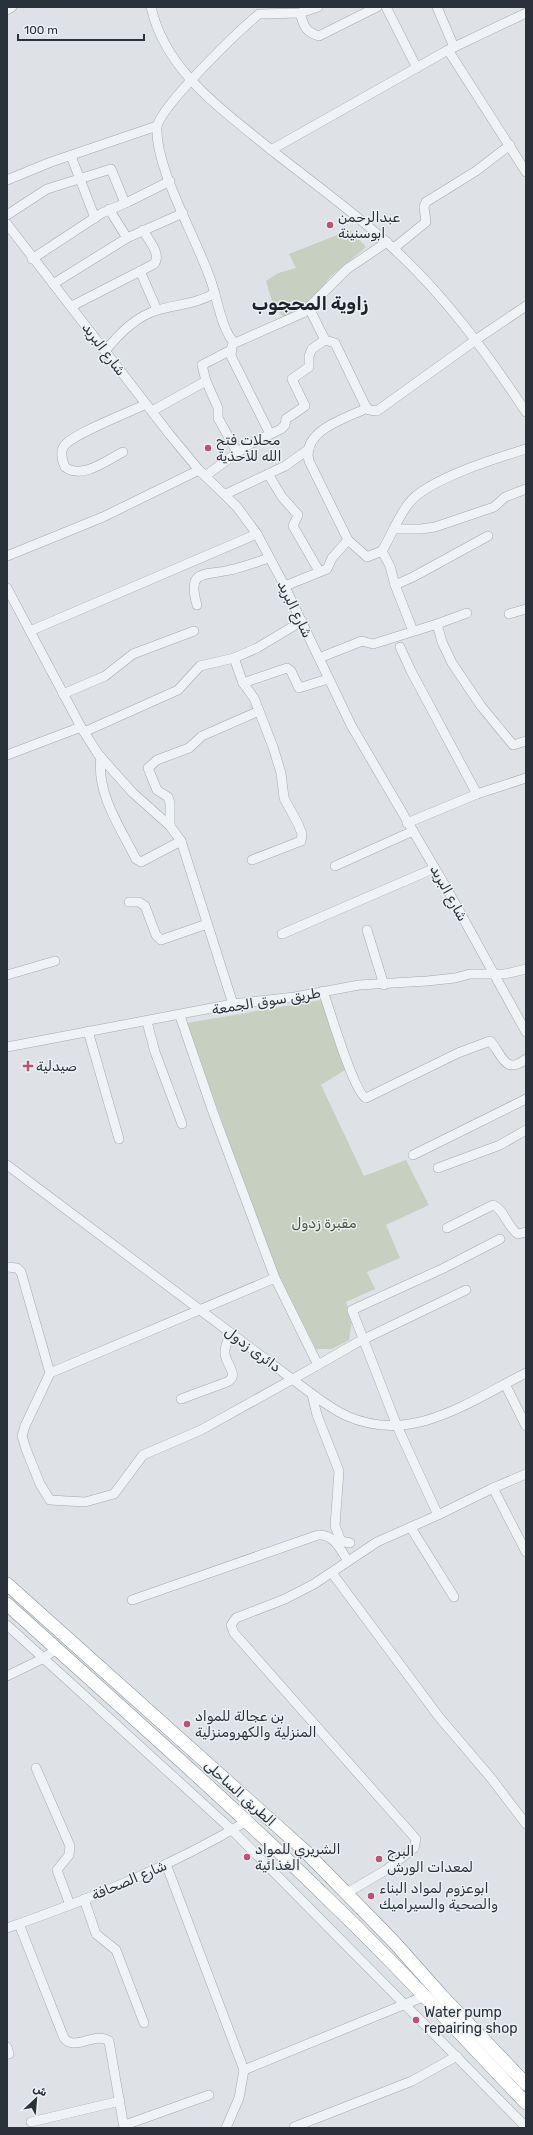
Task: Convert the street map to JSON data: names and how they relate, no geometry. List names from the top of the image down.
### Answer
{
  "streets": {
    "highway": ["الطريق الساحلى"],
    "street": [
      "شارع البريد",
      "طريق سوق الجمعة",
      "دائرى زدول",
      "شارع الصحافة"
    ]
  },
  "crossings": [
    ["شارع البريد", "طريق سوق الجمعة"],
    ["الطريق الساحلى", "شارع الصحافة"]
  ],
  "districts": ["زاوية المحجوب"],
  "parks": ["مقبرة زدول"],
  "places": {
    "other": [
      "عبدالرحمن ابوسنينة",
      "محلات فتح الله للأحذية",
      "بن عجالة للمواد المنزلية والكهرومنزلية",
      "الشريري للمواد الغذائية",
      "البرج لمعدات الورش",
      "ابوعزوم لمواد البناء والصحية والسيراميك",
      "Water pump repairing shop"
    ],
    "health": ["صيدلية"]
  },
  "scale_bar": "100 m",
  "north": "top right"
}
